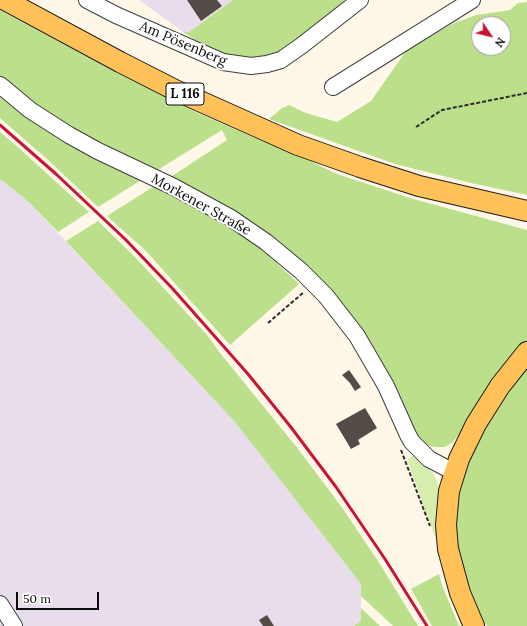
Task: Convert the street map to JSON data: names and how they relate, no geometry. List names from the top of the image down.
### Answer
{
  "streets": {
    "main road": ["L 116"],
    "street": ["Am Pösenberg", "Morkener Straße"]
  },
  "scale_bar": "50 m",
  "north": "bottom right"
}
